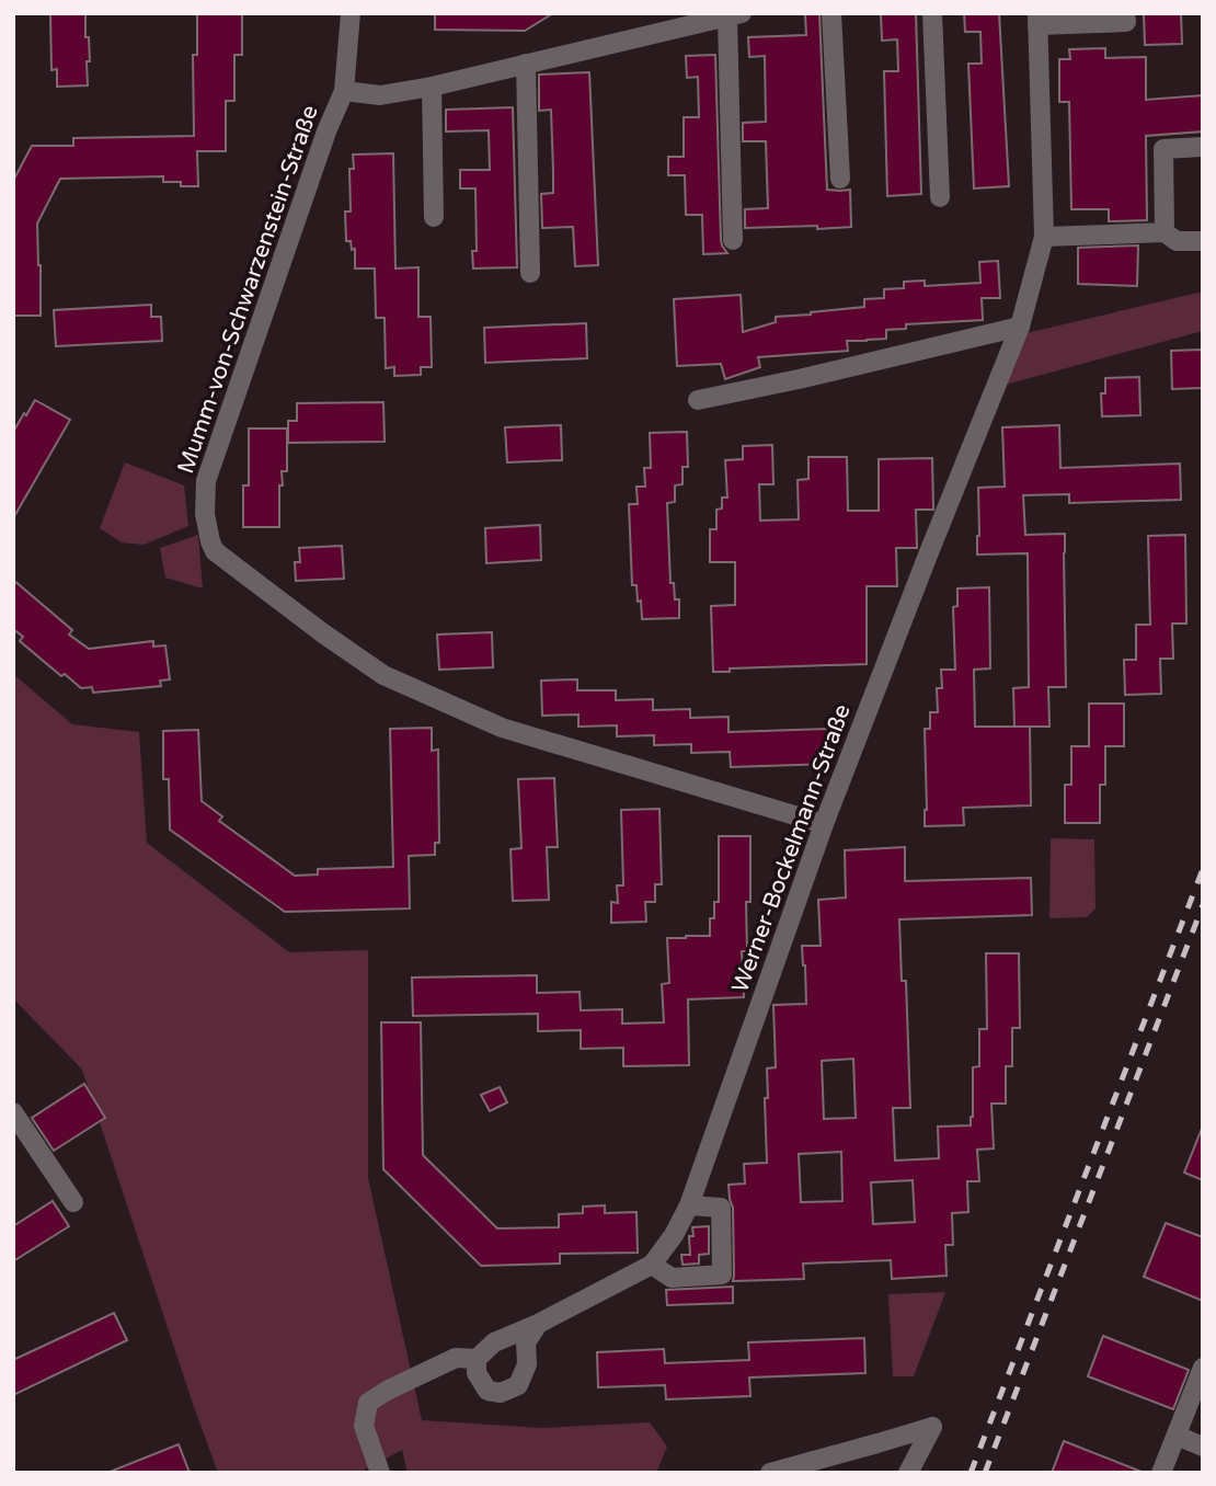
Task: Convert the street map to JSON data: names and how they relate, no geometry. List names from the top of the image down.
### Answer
{
  "streets": {
    "street": ["Mumm-von-Schwarzenstein-Straße", "Werner-Bockelmann-Straße"]
  },
  "crossings": [
    ["Mumm-von-Schwarzenstein-Straße", "Werner-Bockelmann-Straße"]
  ]
}
